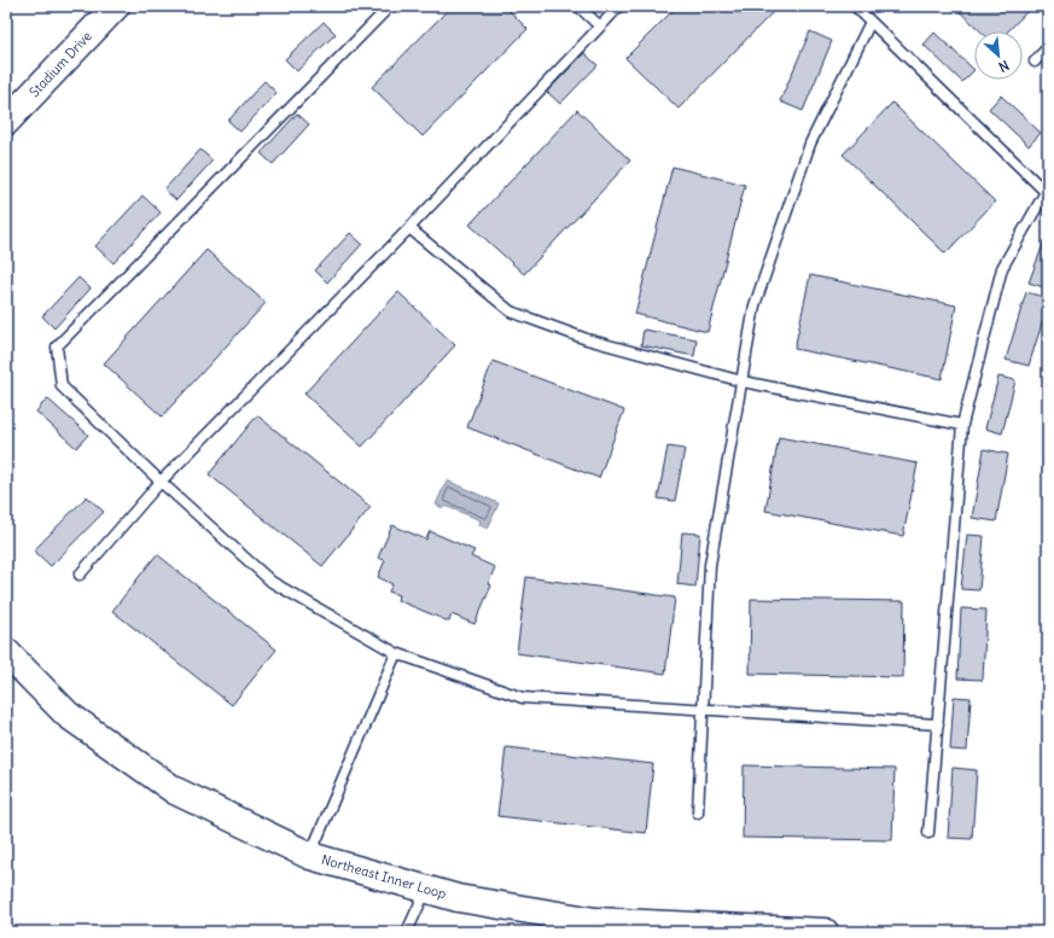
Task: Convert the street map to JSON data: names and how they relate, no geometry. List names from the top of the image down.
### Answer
{
  "streets": {
    "main road": ["Stadium Drive", "Northeast Inner Loop"]
  },
  "north": "bottom right"
}
